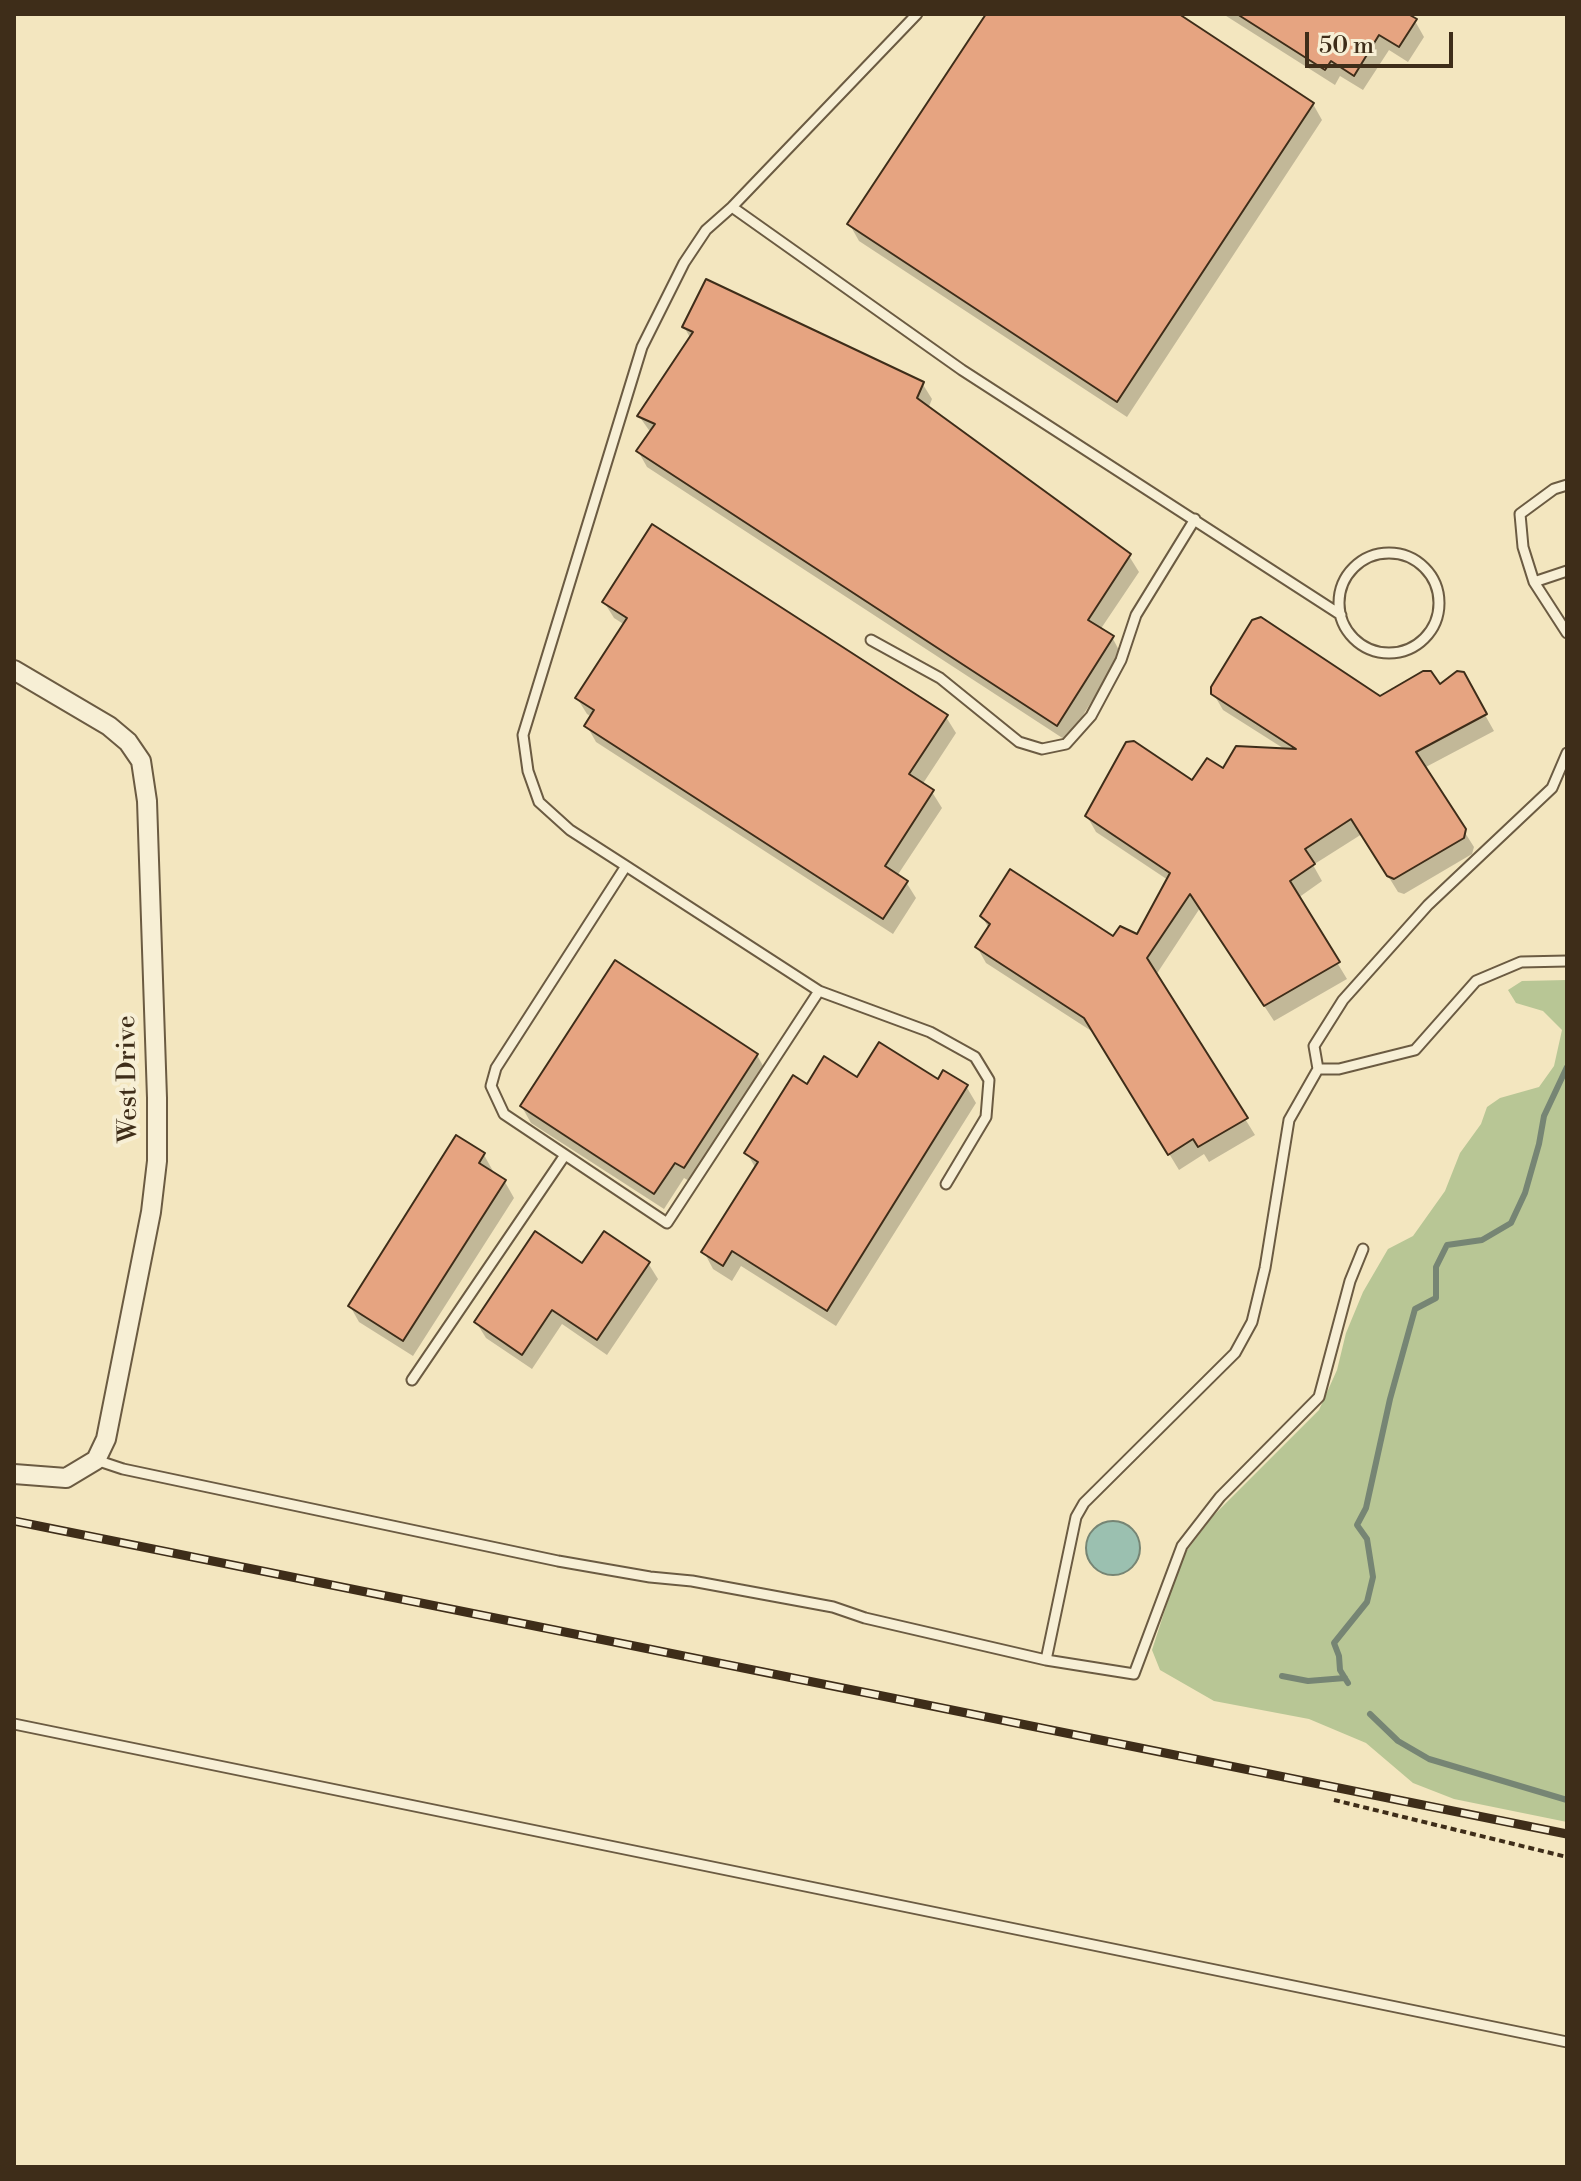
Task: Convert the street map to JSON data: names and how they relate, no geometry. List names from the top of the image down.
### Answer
{
  "streets": {
    "street": ["West Drive"]
  },
  "scale_bar": "50 m"
}
